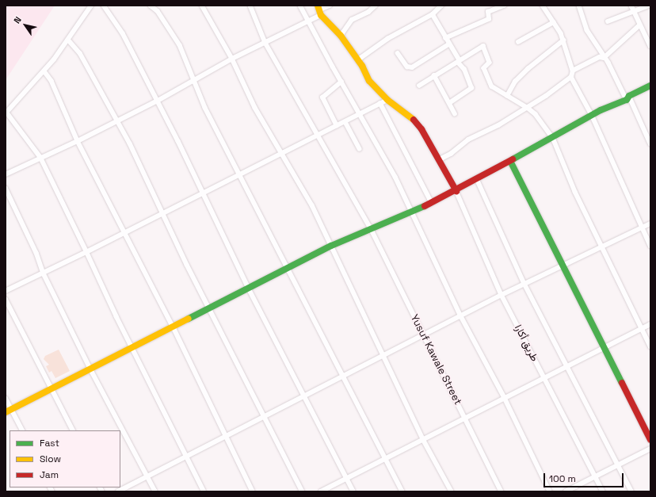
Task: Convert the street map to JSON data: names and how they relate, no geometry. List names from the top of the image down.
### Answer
{
  "streets": {
    "street": ["طريق أكارا", "Yusuf Kawale Street"]
  },
  "legend": ["Fast", "Slow", "Jam"],
  "scale_bar": "100 m",
  "north": "top left"
}
